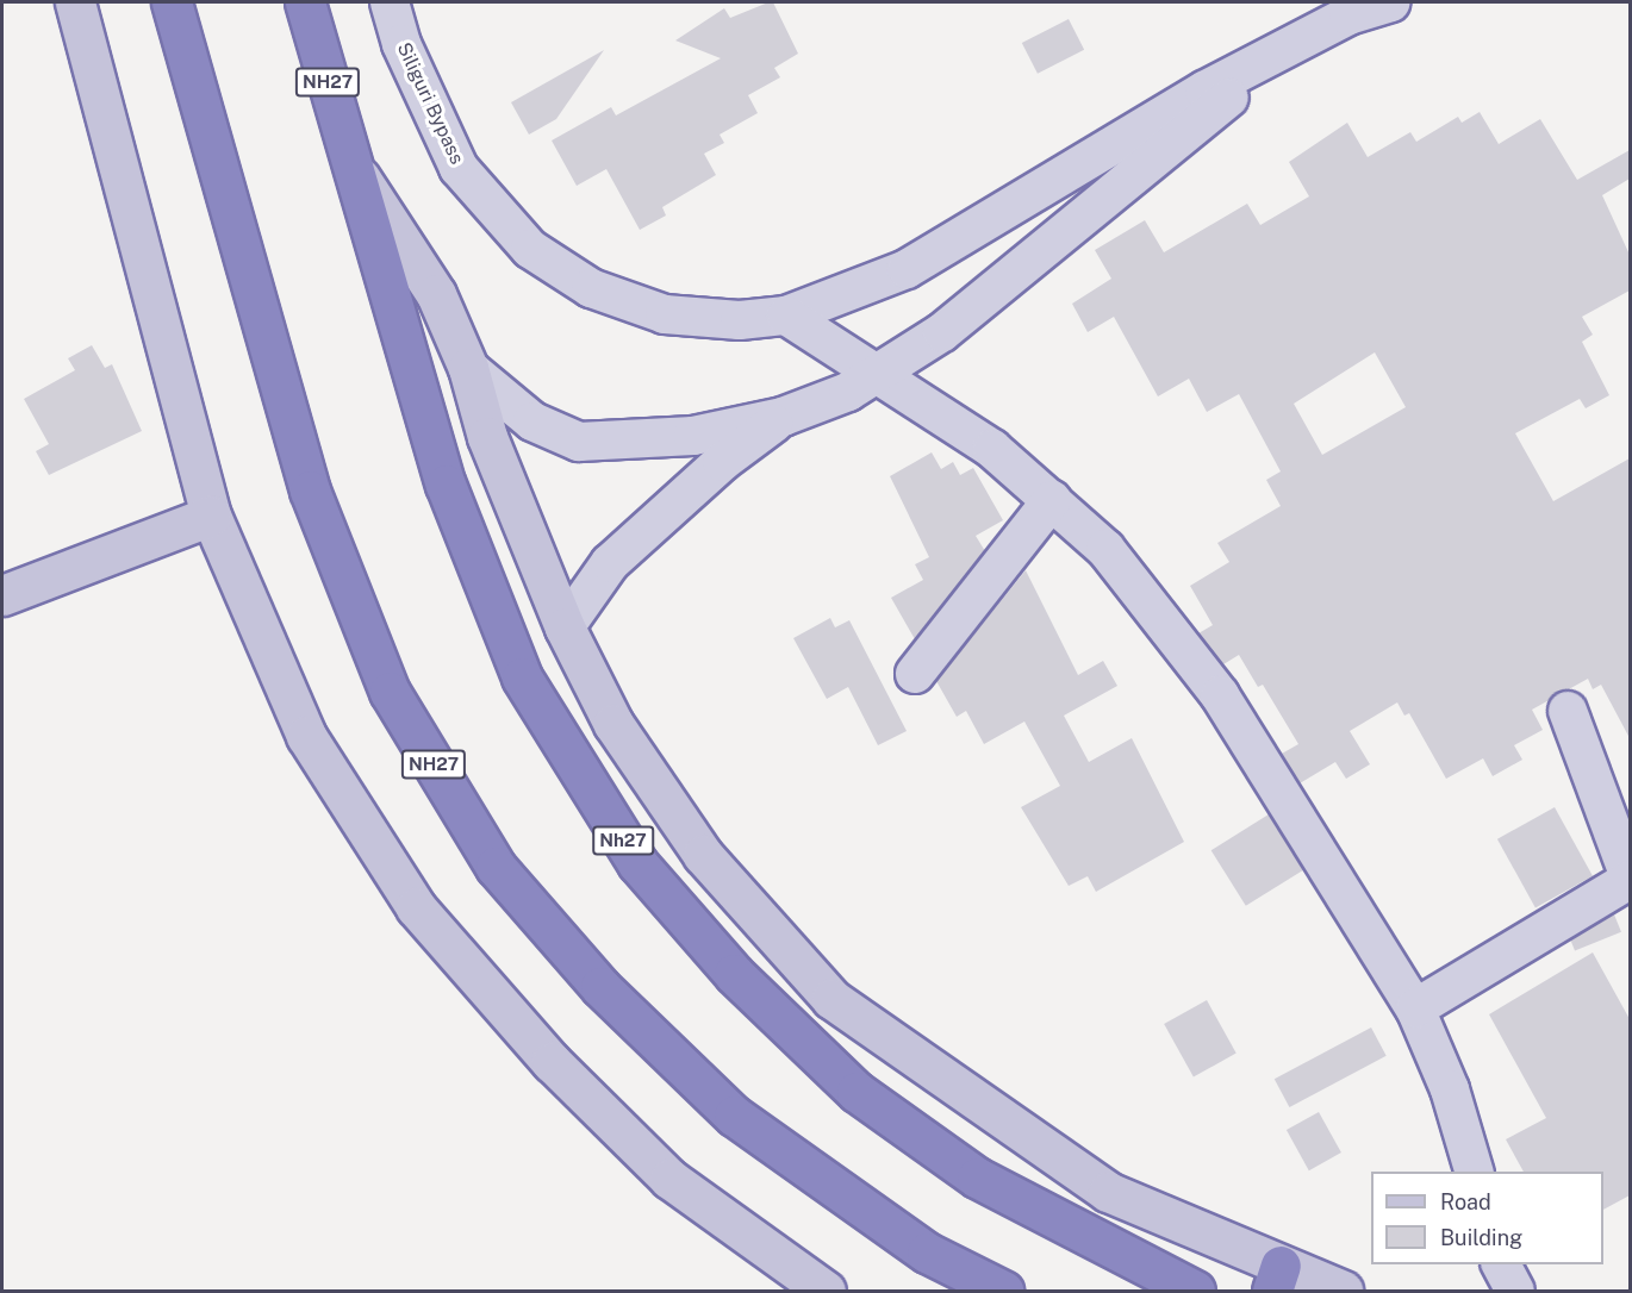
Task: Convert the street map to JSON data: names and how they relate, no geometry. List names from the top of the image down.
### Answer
{
  "streets": {
    "highway": ["NH27", "Nh27"],
    "street": ["Siliguri Bypass"]
  },
  "crossings": [
    ["NH27", "Nh27"]
  ],
  "legend": ["Road", "Building"]
}
